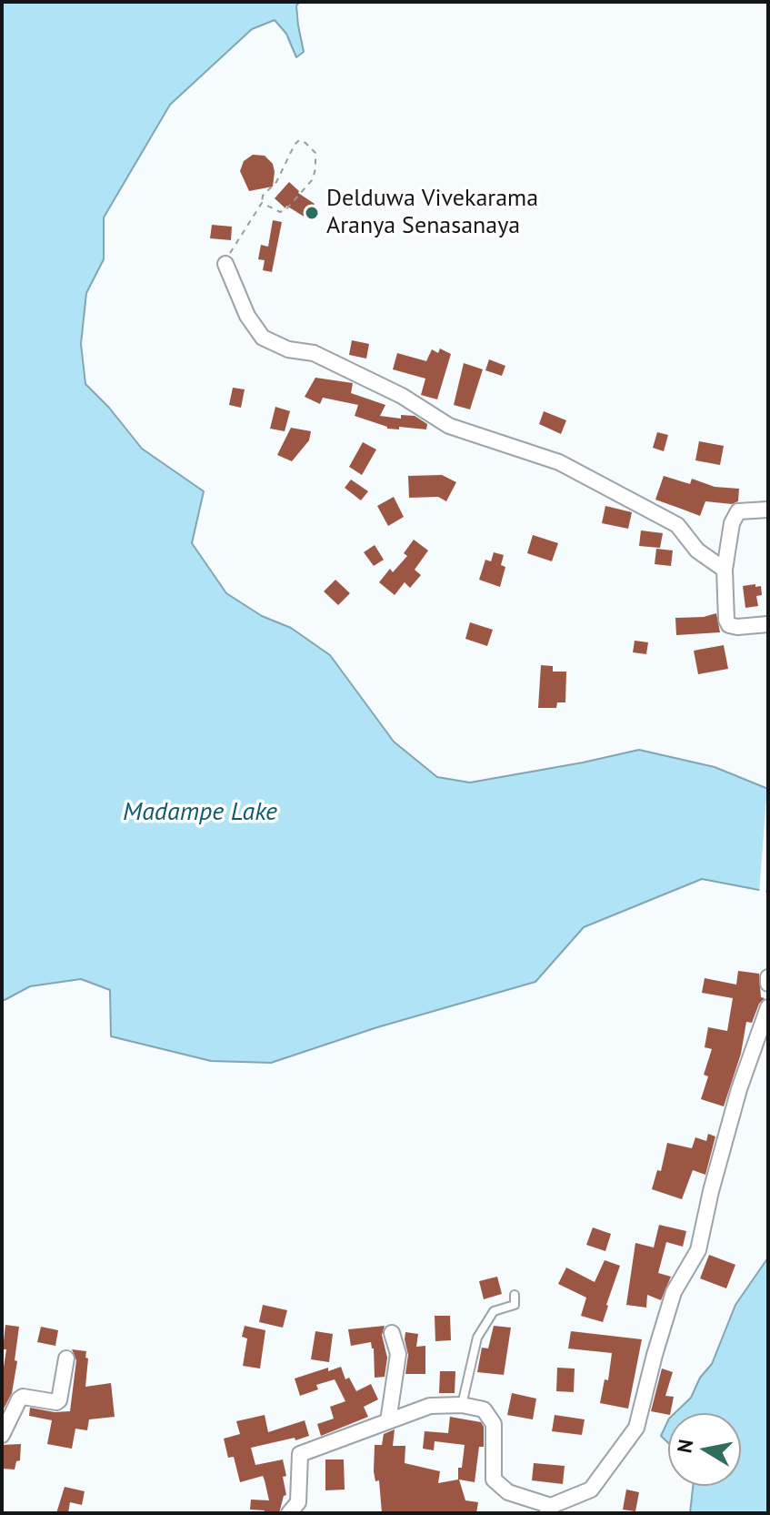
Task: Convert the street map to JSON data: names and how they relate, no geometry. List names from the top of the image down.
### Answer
{
  "water": ["Madampe Lake"],
  "places": ["Delduwa Vivekarama Aranya Senasanaya"],
  "north": "left"
}
